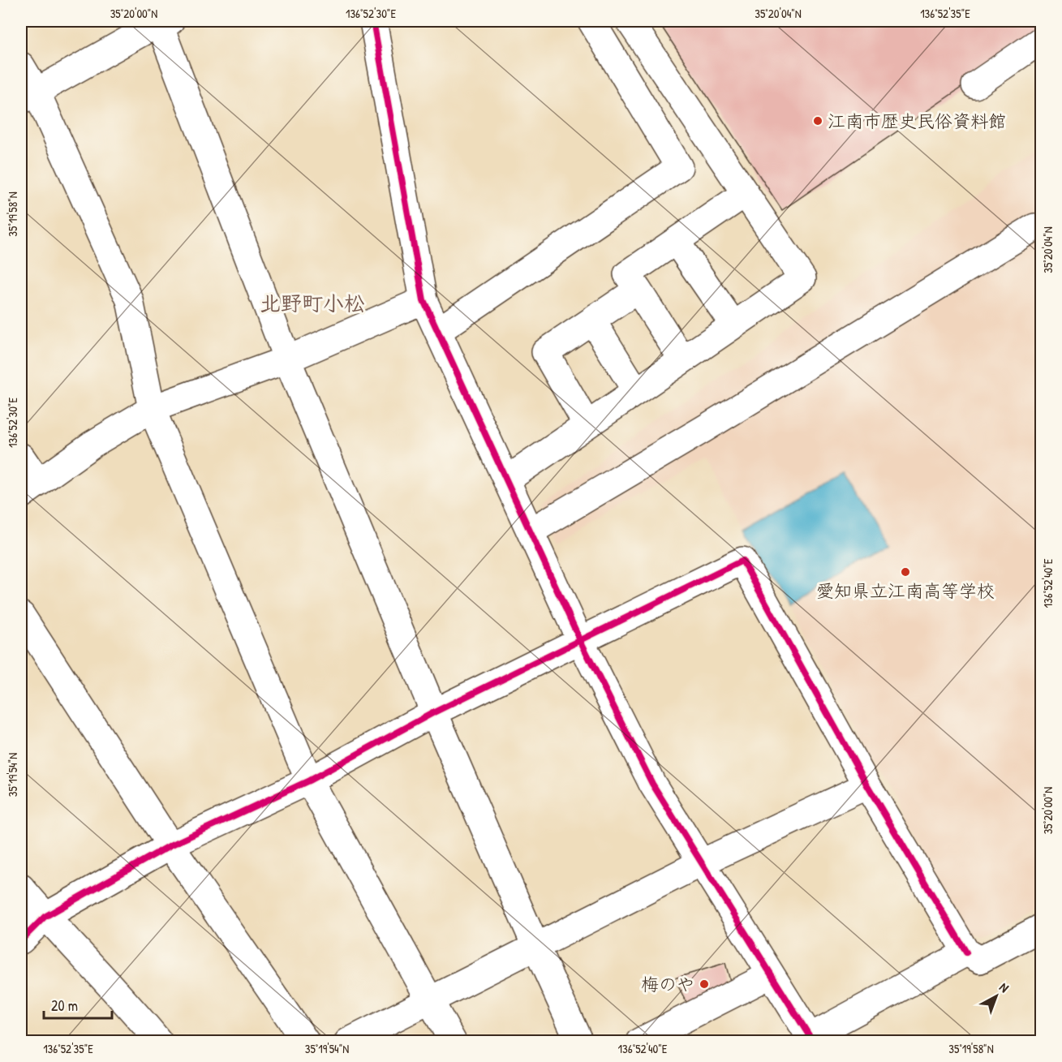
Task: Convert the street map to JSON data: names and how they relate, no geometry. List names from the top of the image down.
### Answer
{
  "districts": ["北野町小松"],
  "places": ["江南市歴史民俗資料館", "愛知県立江南高等学校", "梅のや"],
  "scale_bar": "20 m",
  "north": "top right",
  "coordinates": [
    "35°20'00\"N",
    "136°52'30\"E",
    "35°20'04\"N",
    "136°52'35\"E",
    "35°19'58\"N",
    "136°52'40\"E",
    "35°19'54\"N"
  ]
}
